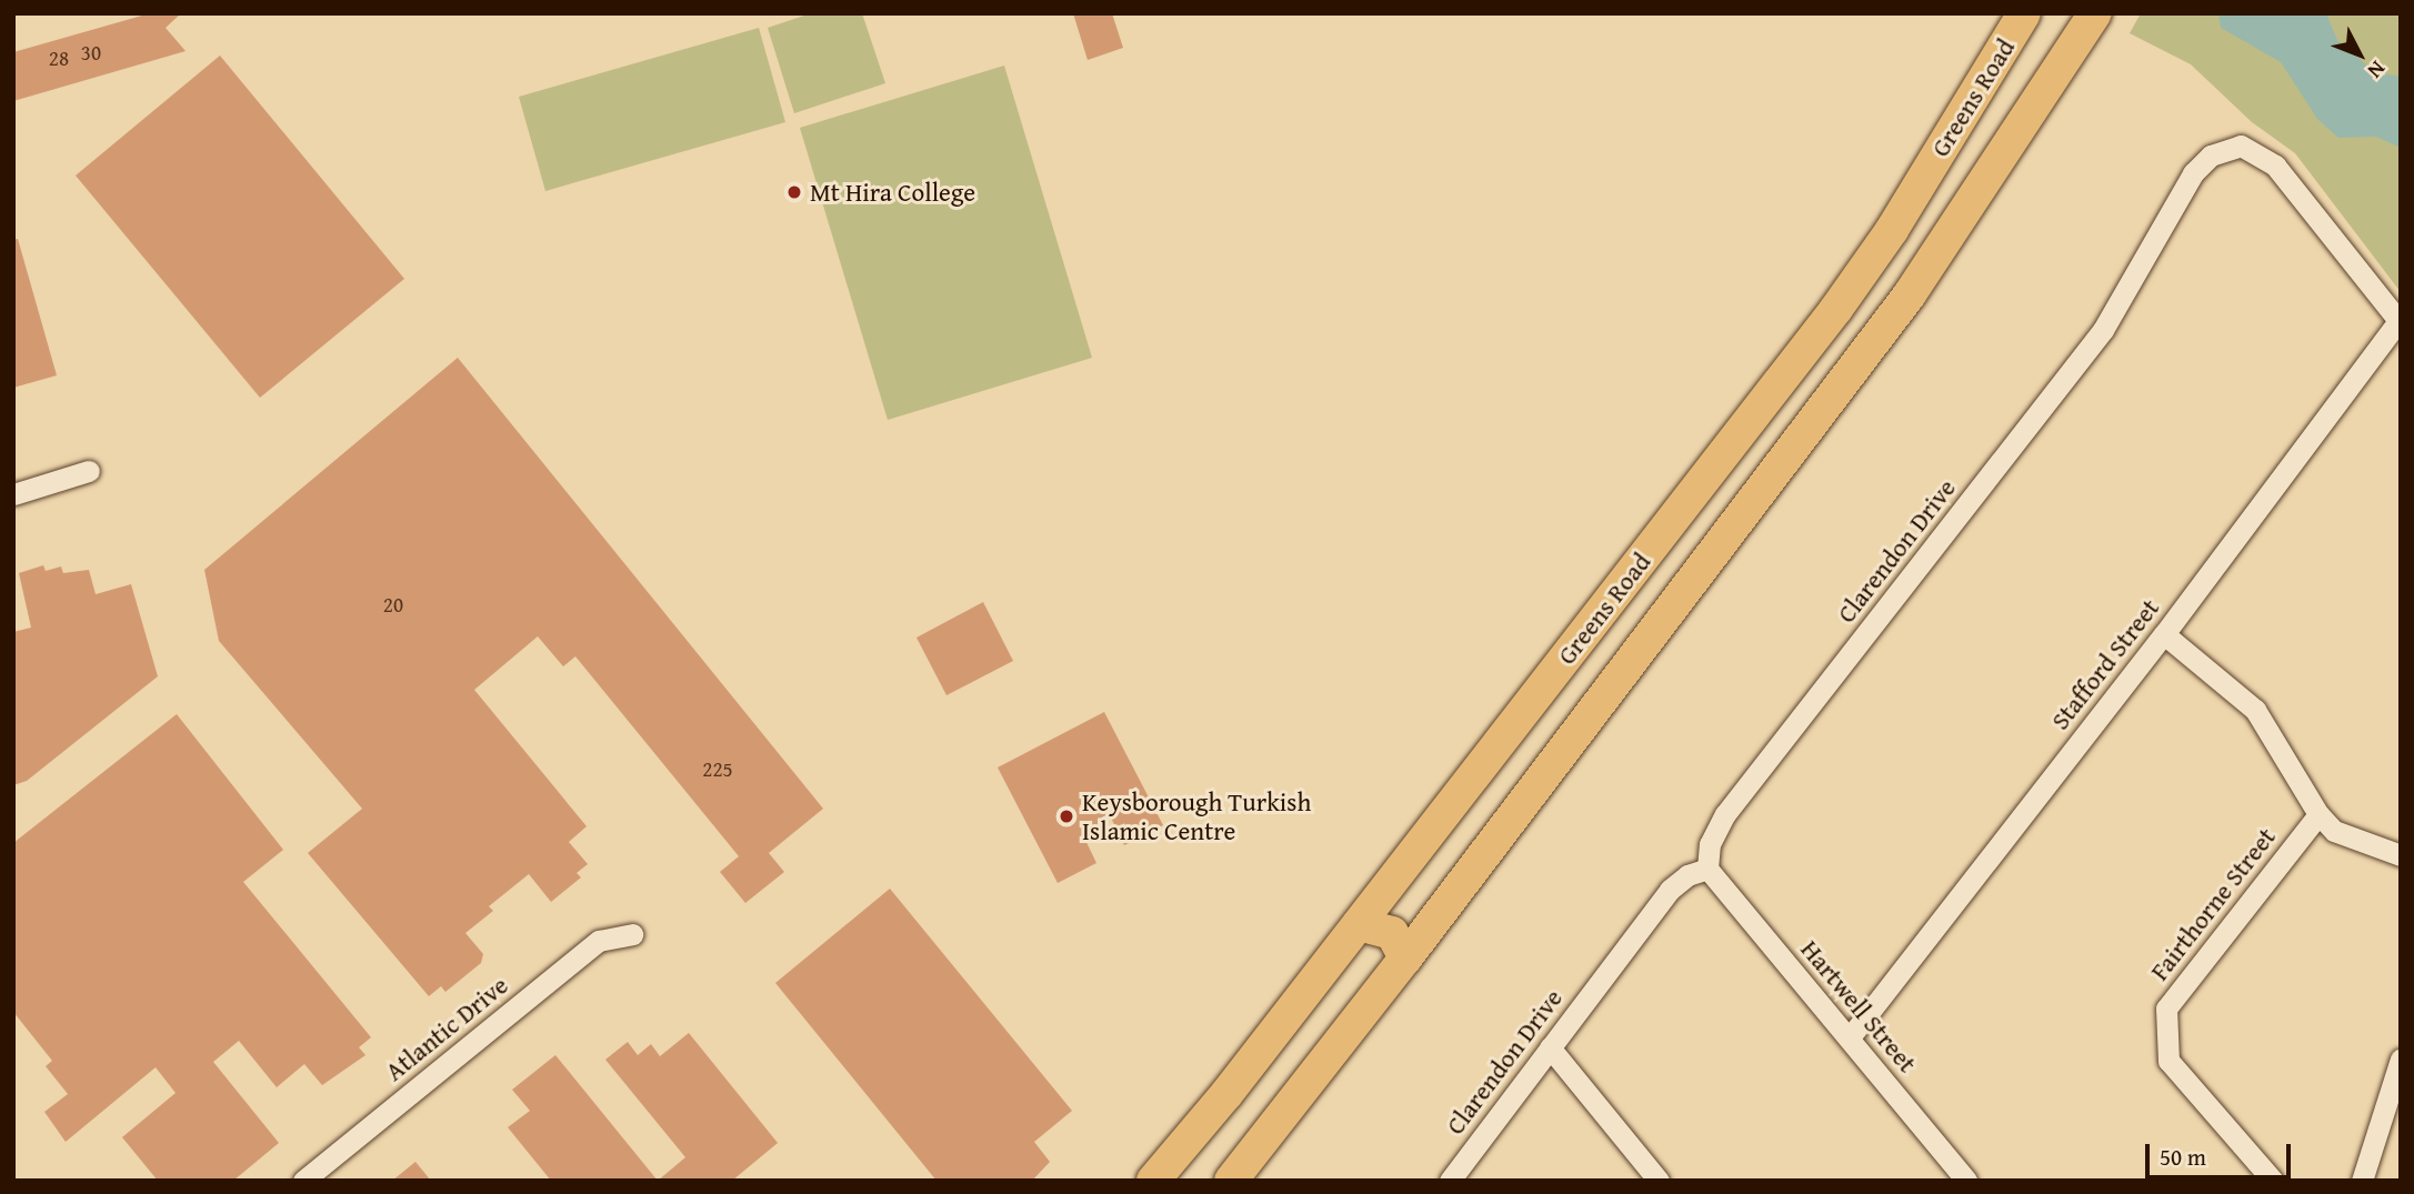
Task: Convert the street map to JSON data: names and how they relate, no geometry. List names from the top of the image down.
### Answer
{
  "streets": {
    "main road": ["Greens Road"],
    "street": [
      "Clarendon Drive",
      "Stafford Street",
      "Fairthorne Street",
      "Hartwell Street",
      "Atlantic Drive"
    ]
  },
  "crossings": [
    ["Clarendon Drive", "Stafford Street"],
    ["Clarendon Drive", "Hartwell Street"],
    ["Stafford Street", "Hartwell Street"]
  ],
  "places": ["Mt Hira College", "Keysborough Turkish Islamic Centre"],
  "house_numbers": [
    "30",
    "28",
    "20",
    "225"
  ],
  "scale_bar": "50 m",
  "north": "bottom right"
}
